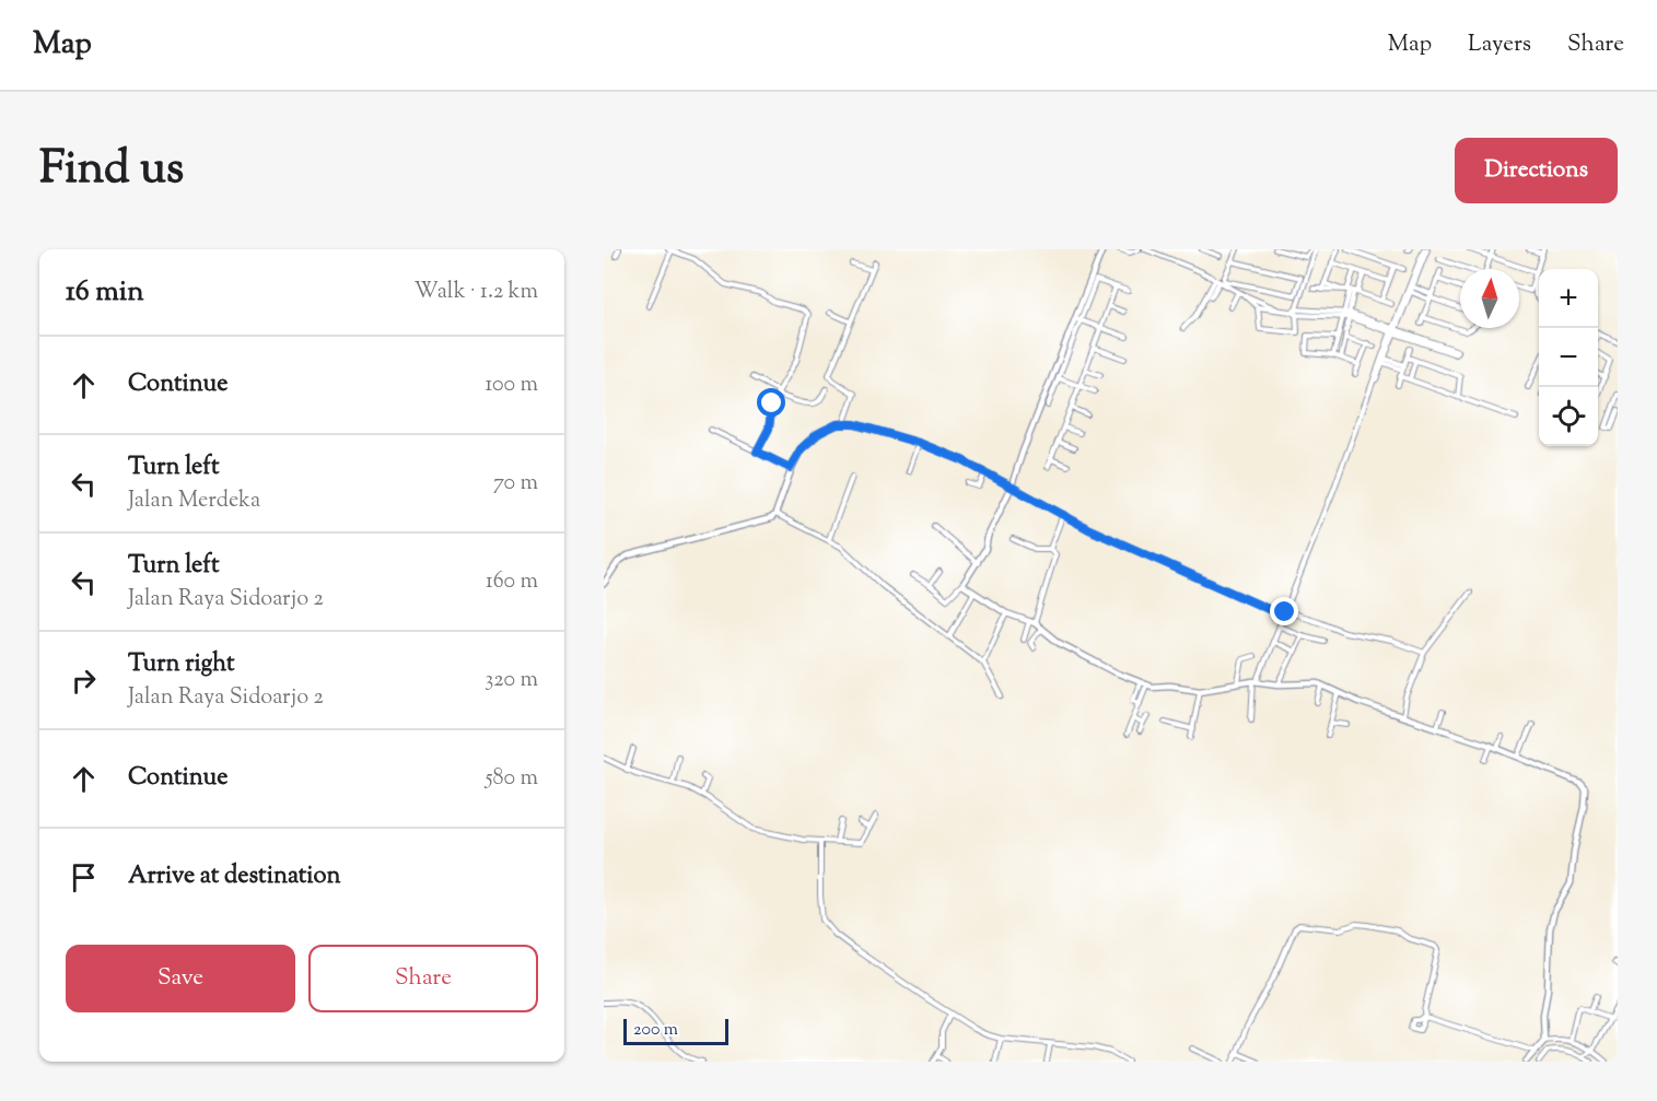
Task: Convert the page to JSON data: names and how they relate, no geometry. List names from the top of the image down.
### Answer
{
  "scale_bar": "200 m",
  "north": "top",
  "page": {
    "header": "Map",
    "nav": ["Map", "Layers", "Share"],
    "title": "Find us",
    "buttons": [
      "Directions",
      ["Save", "Share"]
    ],
    "heading": ["16 min", "Walk · 1.2 km"],
    "map_buttons": ["+", "−"],
    "list": [
      ["Continue", "100 m"],
      ["Turn left", "Jalan Merdeka", "70 m"],
      ["Turn left", "Jalan Raya Sidoarjo 2", "160 m"],
      ["Turn right", "Jalan Raya Sidoarjo 2", "320 m"],
      ["Continue", "580 m"],
      "Arrive at destination"
    ],
    "scale": "200 m"
  }
}
